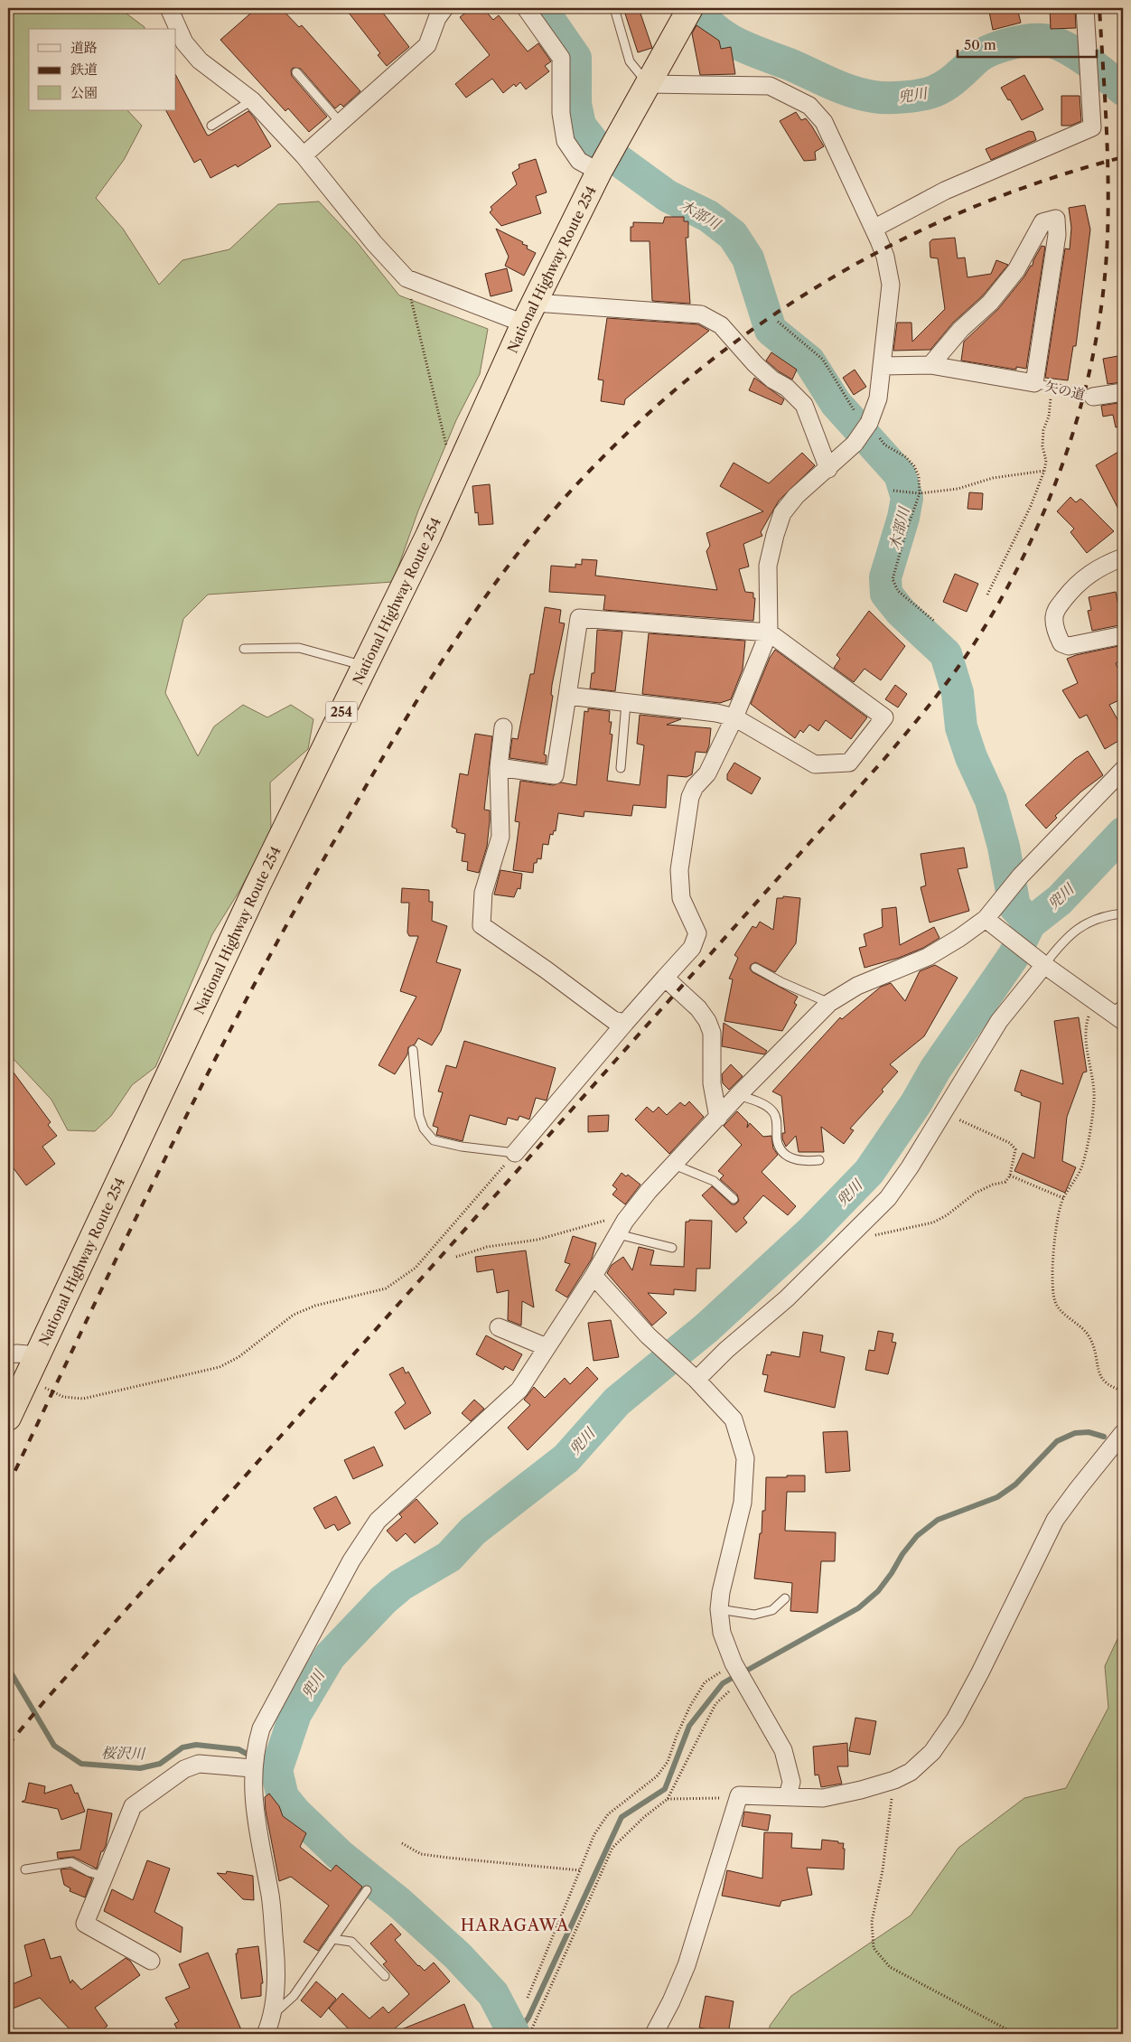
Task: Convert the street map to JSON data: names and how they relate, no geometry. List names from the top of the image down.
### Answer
{
  "streets": {
    "highway": ["National Highway Route 254", "254"],
    "street": ["矢の道"]
  },
  "districts": ["HARAGAWA"],
  "water": ["兜川", "木部川", "桜沢川"],
  "legend": ["道路", "鉄道", "公園"],
  "scale_bar": "50 m"
}
